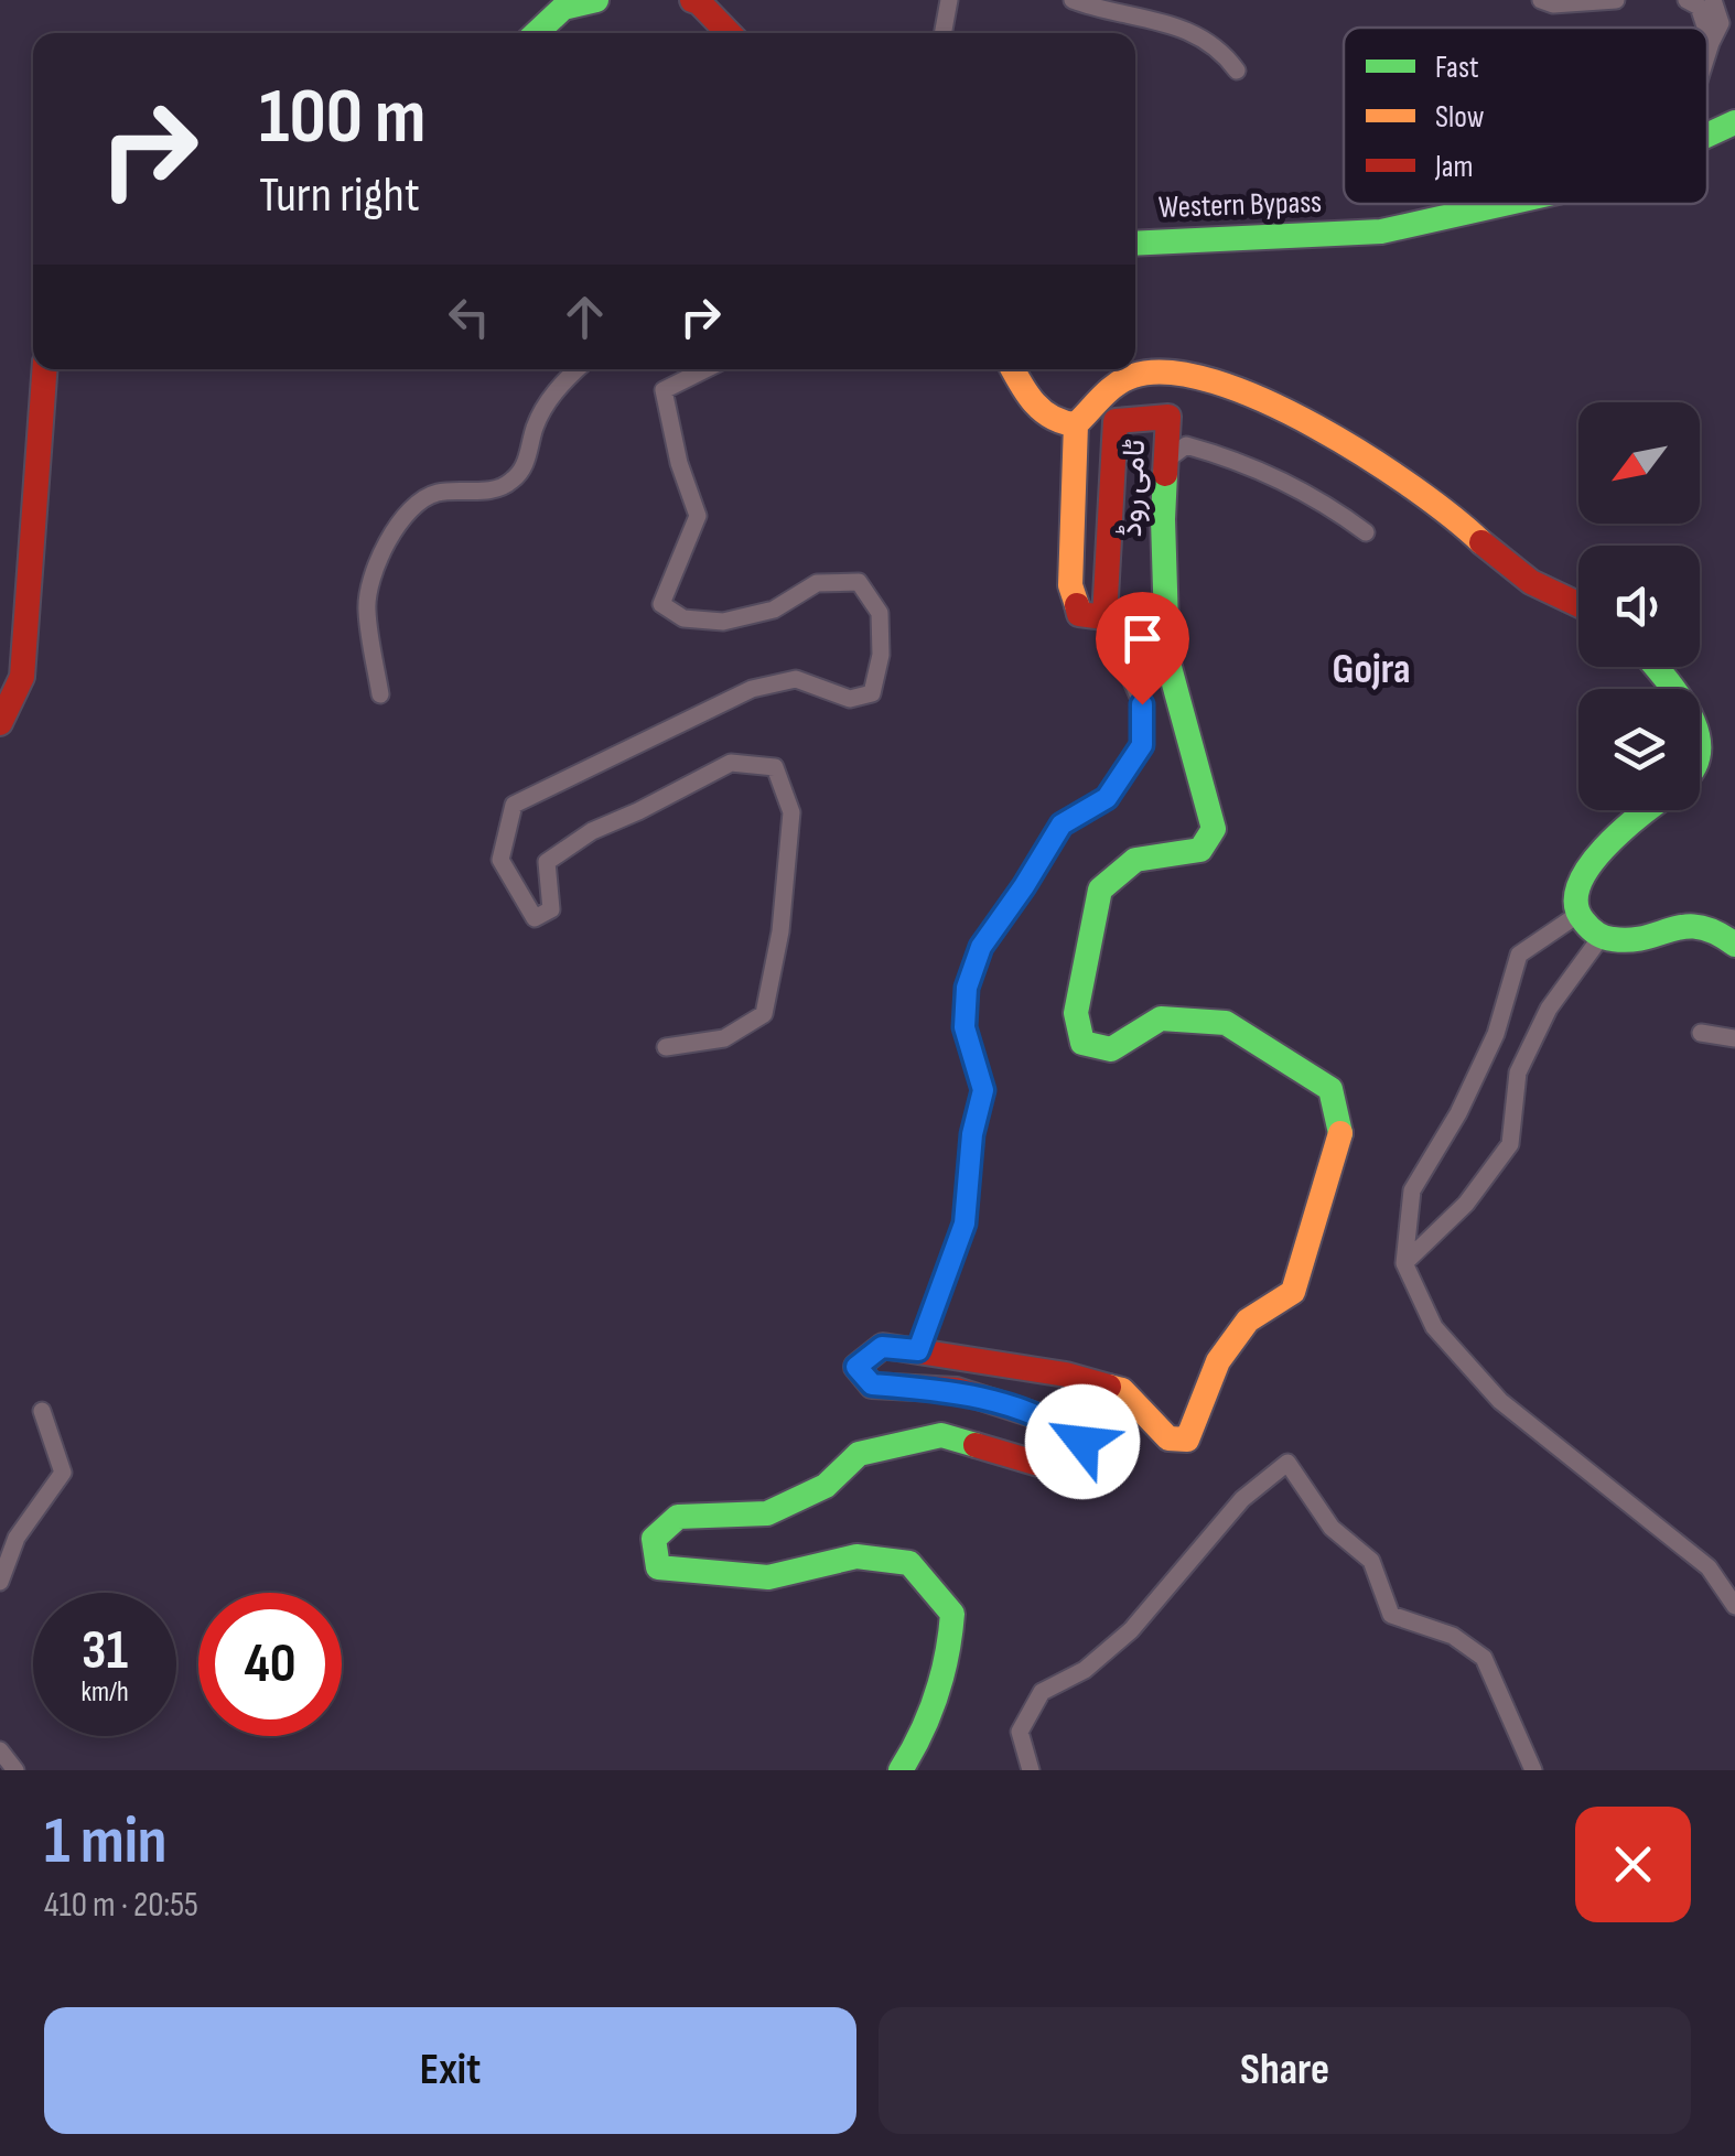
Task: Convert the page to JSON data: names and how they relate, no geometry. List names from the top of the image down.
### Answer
{
  "streets": {
    "main road": ["Western Bypass", "ٹامی روڈ"]
  },
  "districts": ["Gojra"],
  "legend": ["Fast", "Slow", "Jam"],
  "north": "bottom left",
  "page": {
    "turn": ["100 m", "Turn right"],
    "speed": "31 km/h",
    "limit": "40",
    "heading": ["1 min", "410 m · 20:55"],
    "buttons": ["Exit", "Share"]
  }
}
